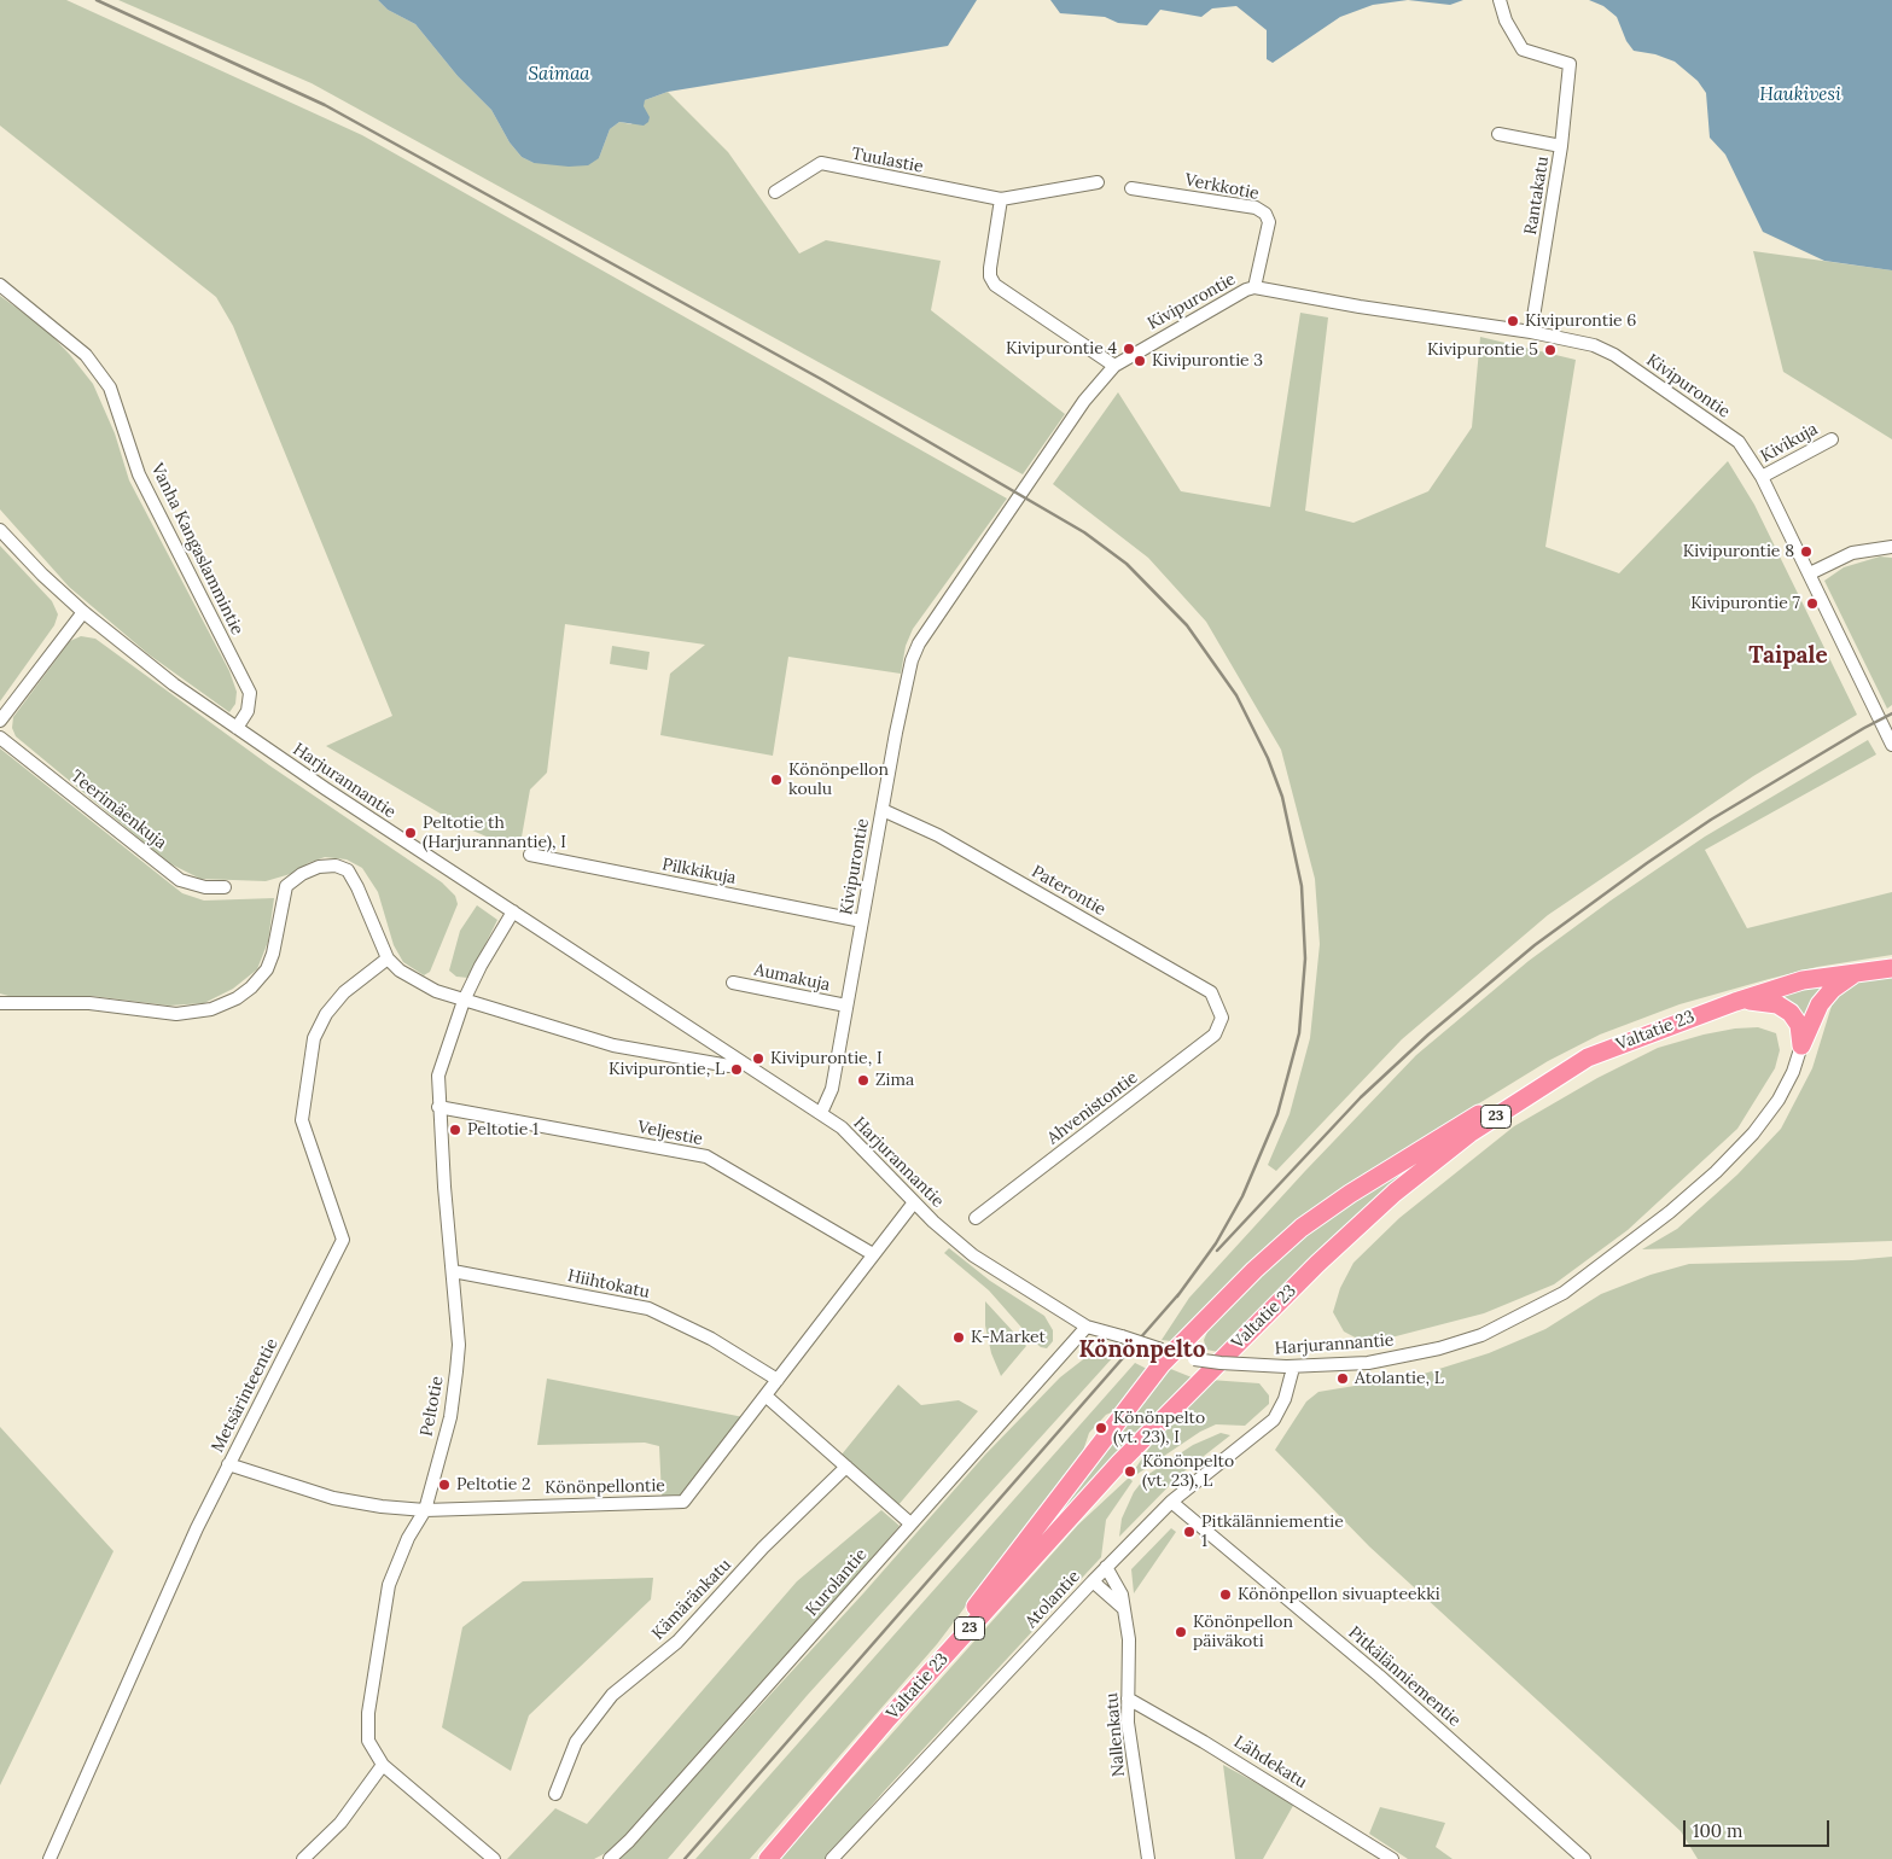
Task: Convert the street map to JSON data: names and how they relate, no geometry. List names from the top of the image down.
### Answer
{
  "streets": {
    "highway": ["Valtatie 23", "23"],
    "street": [
      "Tuulastie",
      "Verkkotie",
      "Rantakatu",
      "Kivipurontie",
      "Kivikuja",
      "Vanha Kangaslammintie",
      "Harjurannantie",
      "Teerimäenkuja",
      "Pilkkikuja",
      "Paterontie",
      "Aumakuja",
      "Ahvenistontie",
      "Veljestie",
      "Hiihtokatu",
      "Metsärinteentie",
      "Peltotie",
      "Könönpellontie",
      "Kurolantie",
      "Kämäränkatu",
      "Atolantie",
      "Pitkälänniementie",
      "Nallenkatu",
      "Lähdekatu"
    ]
  },
  "crossings": [
    ["Verkkotie", "Kivipurontie"],
    ["Rantakatu", "Kivipurontie"],
    ["Kivipurontie", "Kivikuja"],
    ["Kivipurontie", "Harjurannantie"],
    ["Kivipurontie", "Pilkkikuja"],
    ["Kivipurontie", "Paterontie"],
    ["Kivipurontie", "Aumakuja"],
    ["Vanha Kangaslammintie", "Harjurannantie"],
    ["Harjurannantie", "Peltotie"],
    ["Harjurannantie", "Könönpellontie"],
    ["Harjurannantie", "Kurolantie"],
    ["Harjurannantie", "Atolantie"],
    ["Paterontie", "Ahvenistontie"],
    ["Veljestie", "Peltotie"],
    ["Veljestie", "Könönpellontie"],
    ["Hiihtokatu", "Peltotie"],
    ["Hiihtokatu", "Könönpellontie"],
    ["Metsärinteentie", "Könönpellontie"],
    ["Peltotie", "Könönpellontie"],
    ["Atolantie", "Pitkälänniementie"],
    ["Atolantie", "Nallenkatu"],
    ["Nallenkatu", "Lähdekatu"]
  ],
  "districts": ["Taipale", "Könönpelto"],
  "water": ["Saimaa", "Haukivesi"],
  "places": [
    "Kivipurontie 6",
    "Kivipurontie 4",
    "Kivipurontie 5",
    "Kivipurontie 3",
    "Kivipurontie 8",
    "Kivipurontie 7",
    "Könönpellon koulu",
    "Peltotie th (Harjurannantie), I",
    "Kivipurontie, I",
    "Kivipurontie, L",
    "Zima",
    "Peltotie 1",
    "K-Market",
    "Atolantie, L",
    "Könönpelto (vt. 23), I",
    "Könönpelto (vt. 23), L",
    "Peltotie 2",
    "Pitkälänniementie 1",
    "Könönpellon sivuapteekki",
    "Könönpellon päiväkoti"
  ],
  "scale_bar": "100 m"
}
